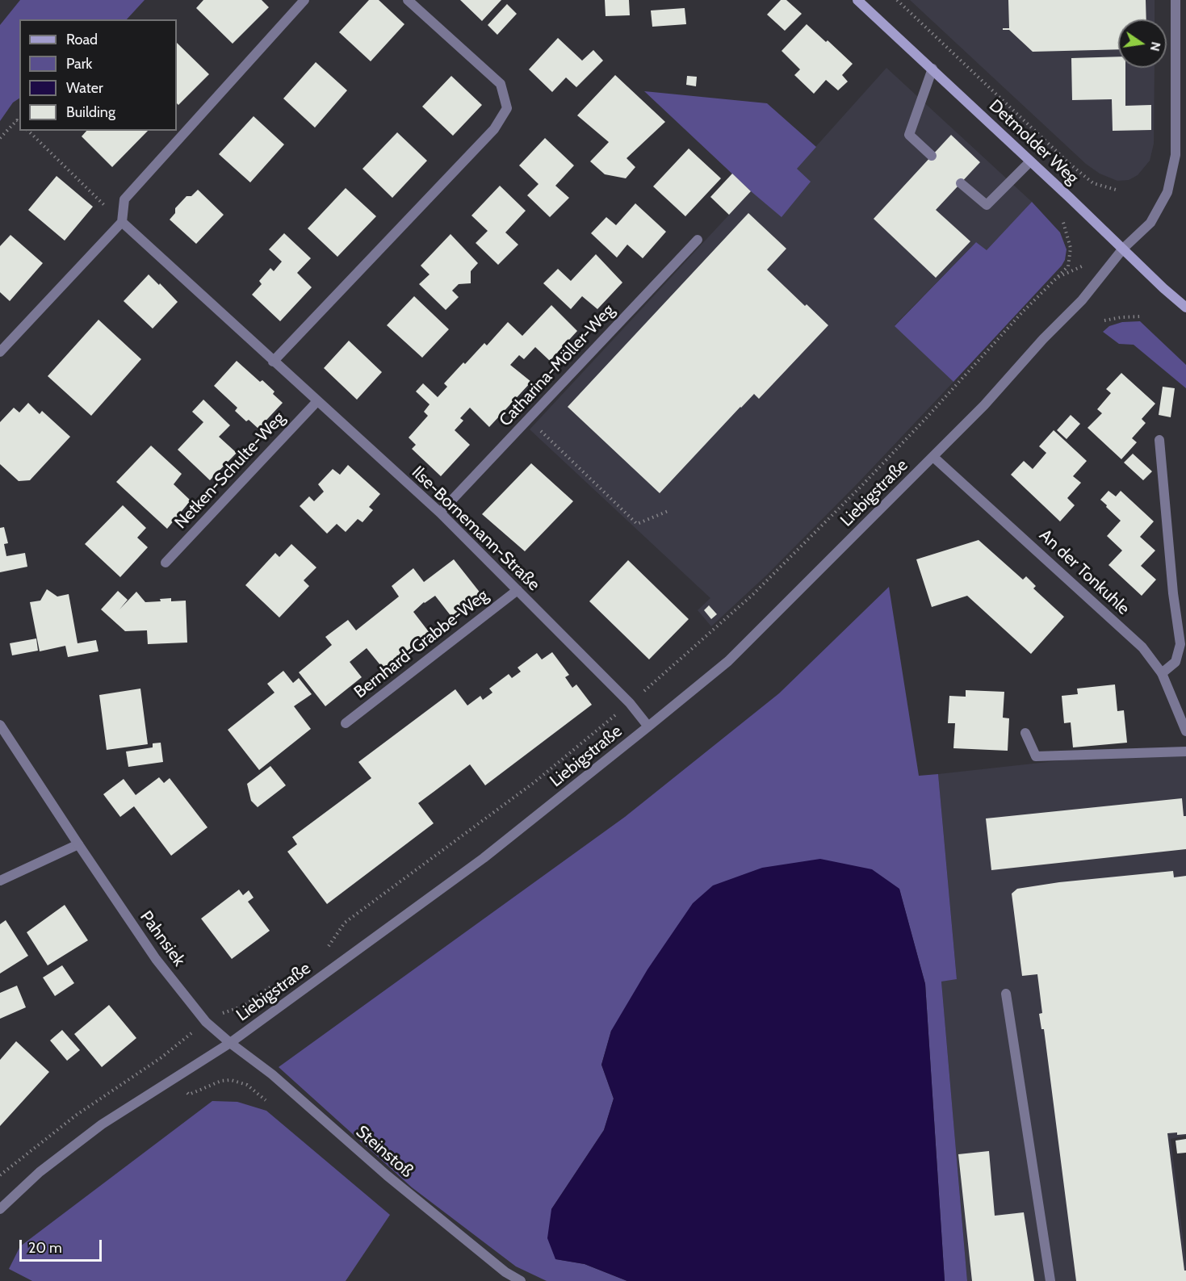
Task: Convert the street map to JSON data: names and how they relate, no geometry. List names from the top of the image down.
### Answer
{
  "streets": {
    "street": [
      "Detmolder Weg",
      "Catharina-Möller-Weg",
      "Netken-Schulte-Weg",
      "Liebigstraße",
      "Ilse-Bornemann-Straße",
      "An der Tonkuhle",
      "Bernhard-Grabbe-Weg",
      "Pahnsiek",
      "Steinstoß"
    ]
  },
  "crossings": [
    ["Detmolder Weg", "Liebigstraße"],
    ["Catharina-Möller-Weg", "Ilse-Bornemann-Straße"],
    ["Netken-Schulte-Weg", "Ilse-Bornemann-Straße"],
    ["Liebigstraße", "Ilse-Bornemann-Straße"],
    ["Liebigstraße", "An der Tonkuhle"],
    ["Liebigstraße", "Pahnsiek"],
    ["Liebigstraße", "Steinstoß"],
    ["Ilse-Bornemann-Straße", "Bernhard-Grabbe-Weg"],
    ["Pahnsiek", "Steinstoß"]
  ],
  "legend": [
    "Road",
    "Park",
    "Water",
    "Building"
  ],
  "scale_bar": "20 m",
  "north": "right"
}
